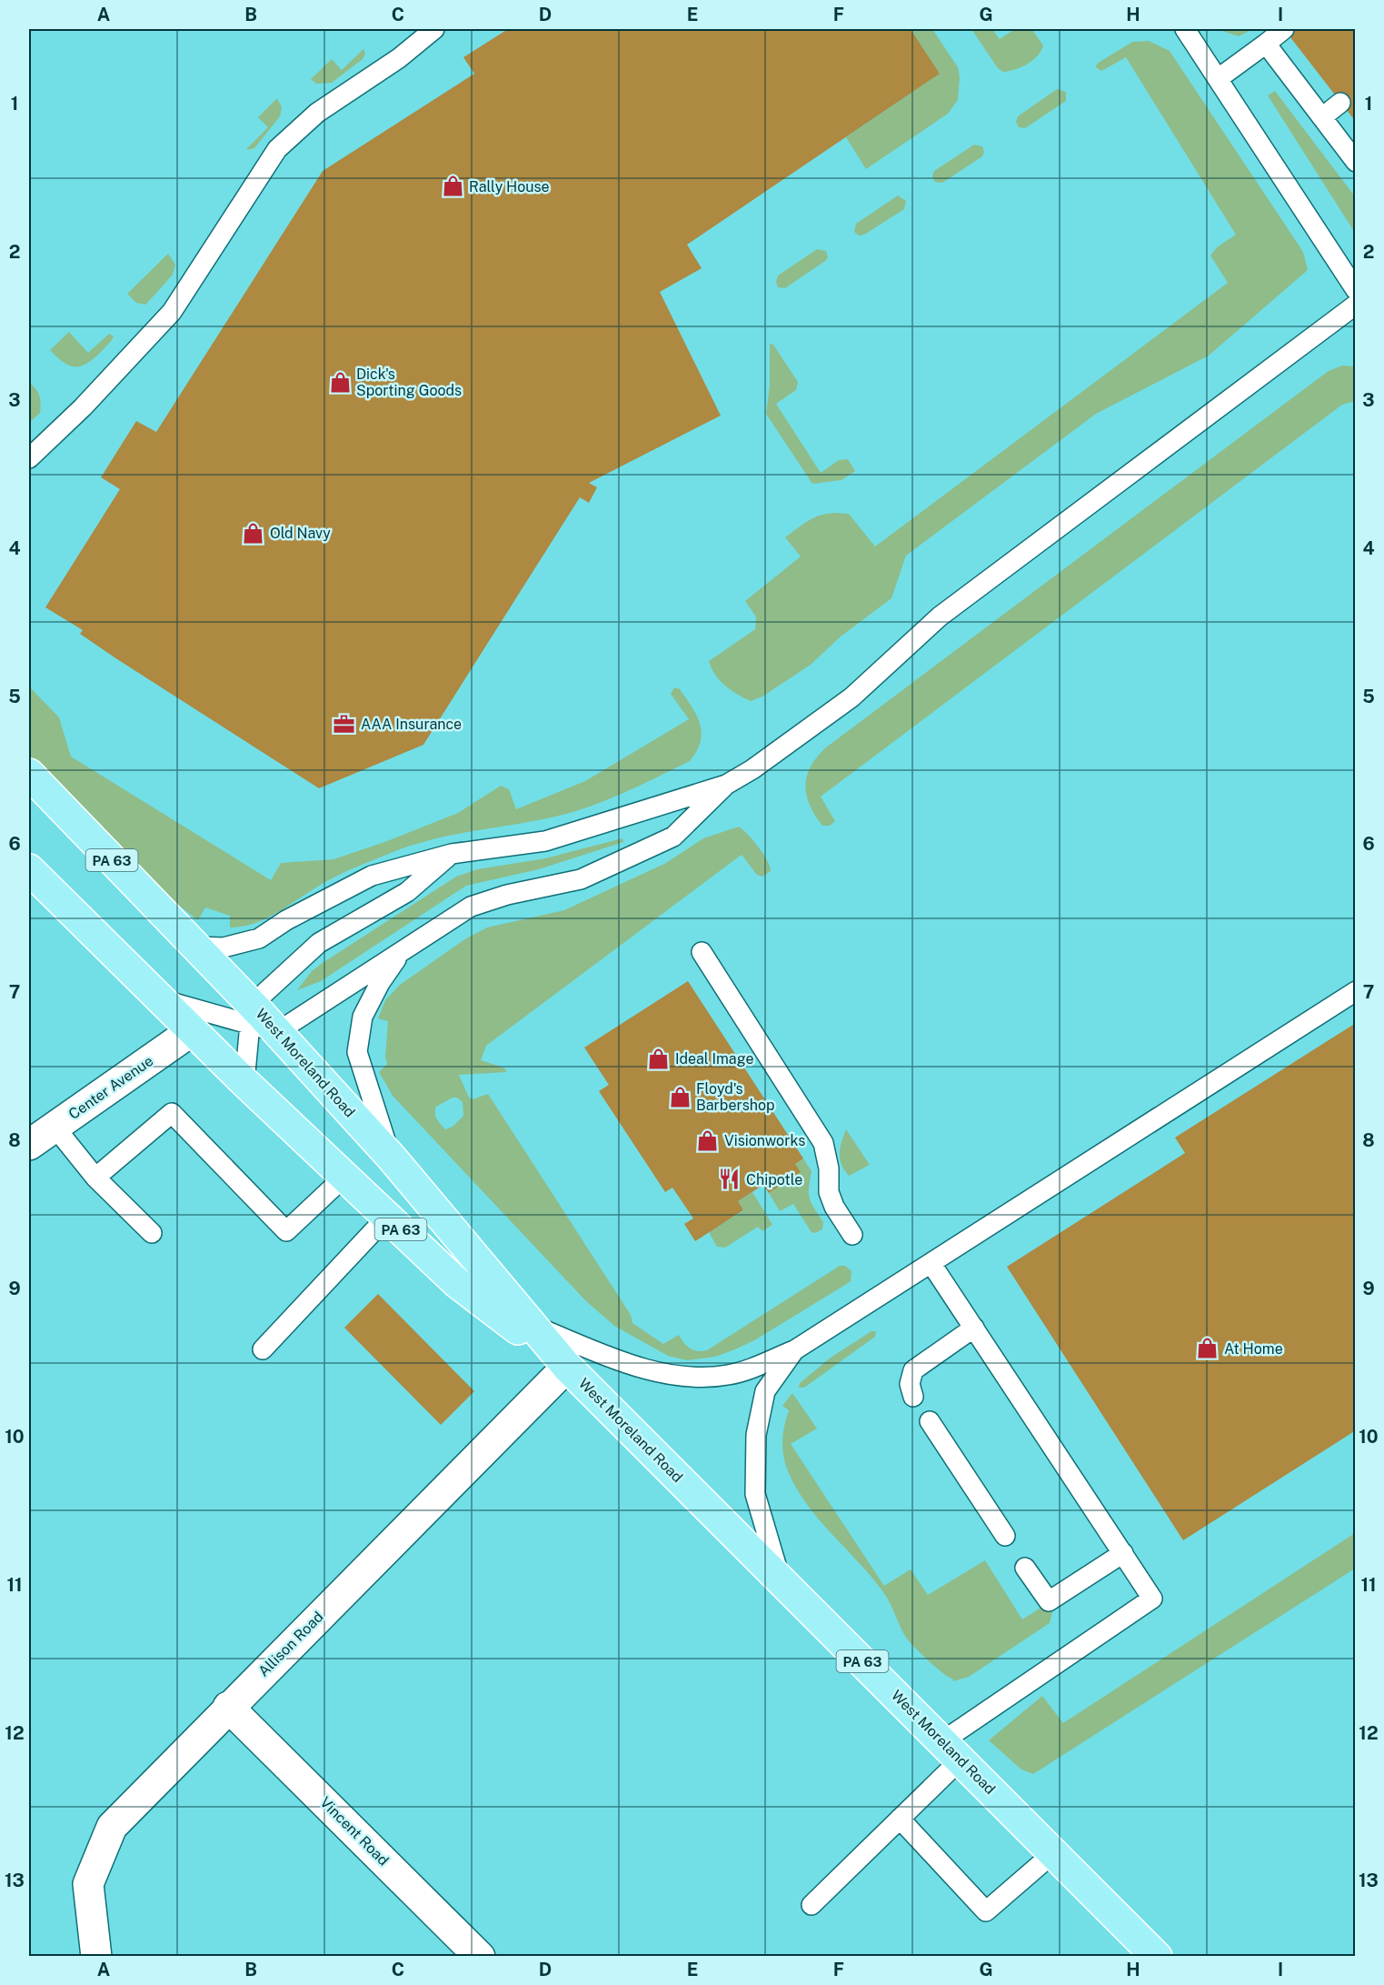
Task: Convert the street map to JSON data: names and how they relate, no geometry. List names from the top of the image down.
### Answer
{
  "streets": {
    "main road": ["PA 63", "West Moreland Road"],
    "street": ["Center Avenue", "Allison Road", "Vincent Road"]
  },
  "crossings": [
    ["West Moreland Road", "Center Avenue"],
    ["West Moreland Road", "Allison Road"],
    ["Allison Road", "Vincent Road"]
  ],
  "places": {
    "shop": [
      "Rally House",
      "Dick's Sporting Goods",
      "Old Navy",
      "Ideal Image",
      "Floyd's Barbershop",
      "Visionworks",
      "At Home"
    ],
    "office": ["AAA Insurance"],
    "restaurant": ["Chipotle"]
  },
  "grid": {
    "columns": [
      "A",
      "B",
      "C",
      "D",
      "E",
      "F",
      "G",
      "H",
      "I"
    ],
    "rows": [
      "1",
      "2",
      "3",
      "4",
      "5",
      "6",
      "7",
      "8",
      "9",
      "10",
      "11",
      "12",
      "13"
    ]
  }
}
